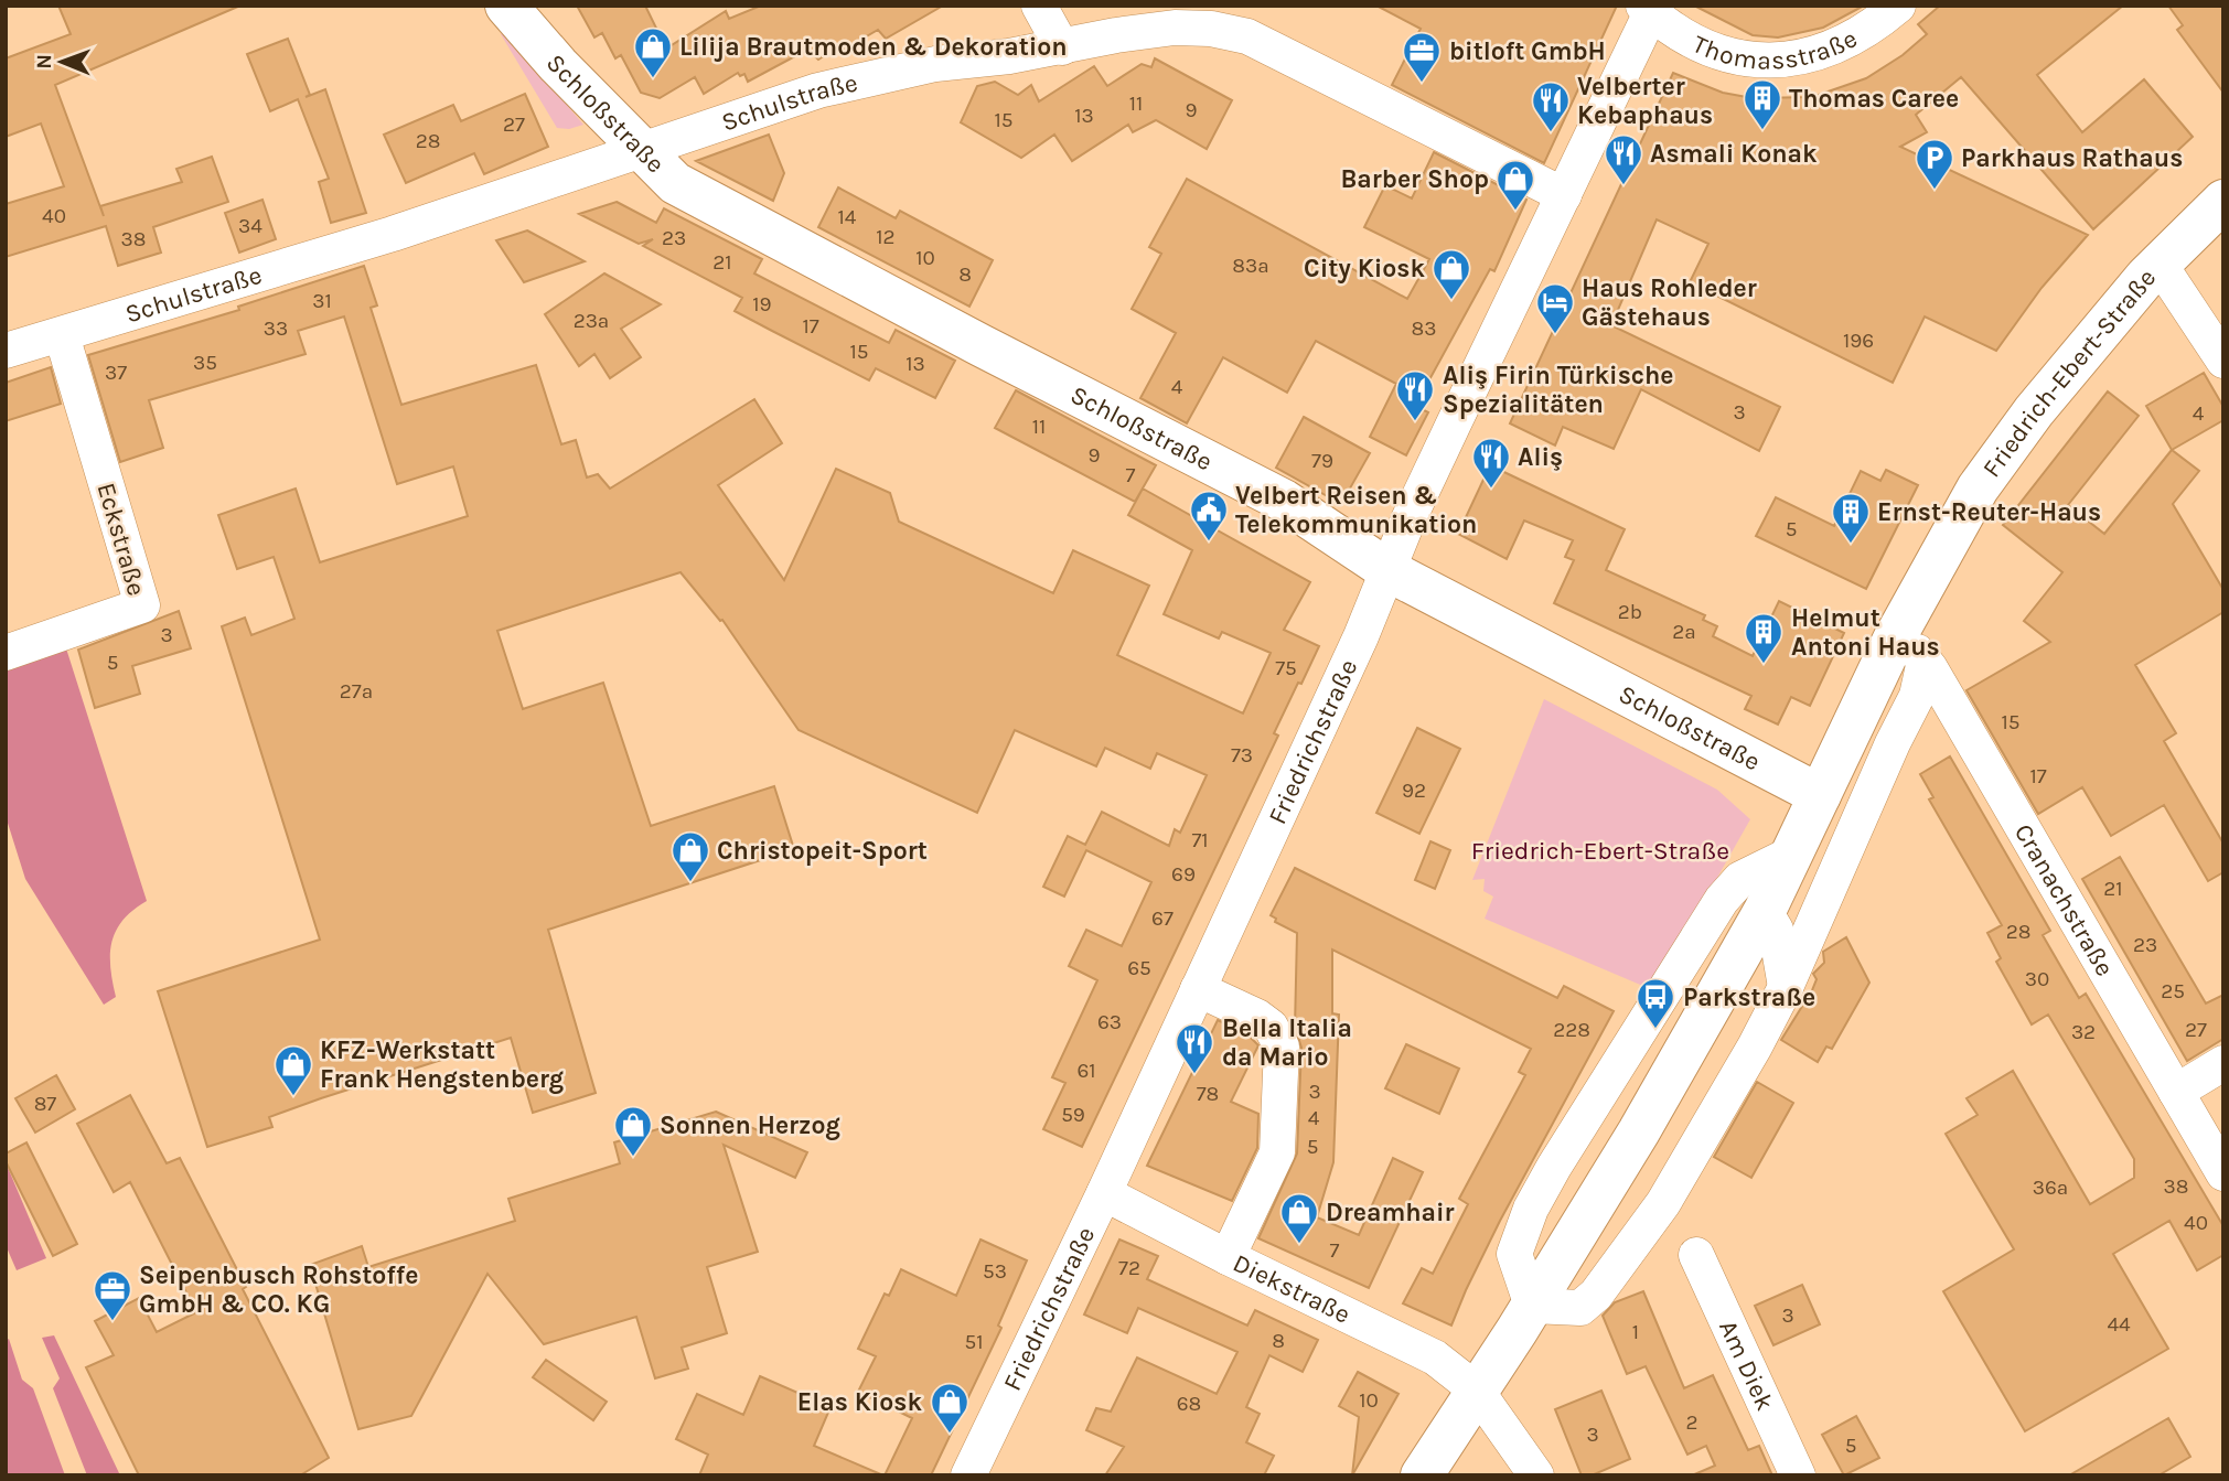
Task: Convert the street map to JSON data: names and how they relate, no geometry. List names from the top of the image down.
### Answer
{
  "streets": {
    "main road": ["Schloßstraße", "Friedrich-Ebert-Straße"],
    "street": [
      "Thomasstraße",
      "Schulstraße",
      "Eckstraße",
      "Friedrichstraße",
      "Cranachstraße",
      "Diekstraße",
      "Am Diek"
    ]
  },
  "crossings": [
    ["Thomasstraße", "Friedrichstraße"],
    ["Schulstraße", "Schloßstraße"],
    ["Schulstraße", "Eckstraße"],
    ["Schulstraße", "Friedrichstraße"],
    ["Schloßstraße", "Friedrich-Ebert-Straße"],
    ["Schloßstraße", "Friedrichstraße"],
    ["Friedrich-Ebert-Straße", "Cranachstraße"],
    ["Friedrich-Ebert-Straße", "Diekstraße"],
    ["Friedrichstraße", "Diekstraße"]
  ],
  "parks": ["Friedrich-Ebert-Straße"],
  "places": {
    "shop": [
      "Lilija Brautmoden & Dekoration",
      "Barber Shop",
      "City Kiosk",
      "Christopeit-Sport",
      "KFZ-Werkstatt Frank Hengstenberg",
      "Sonnen Herzog",
      "Dreamhair",
      "Elas Kiosk"
    ],
    "office": ["bitloft GmbH", "Seipenbusch Rohstoffe GmbH & CO. KG"],
    "building": ["Thomas Caree", "Ernst-Reuter-Haus", "Helmut Antoni Haus"],
    "restaurant": [
      "Velberter Kebaphaus",
      "Asmali Konak",
      "Aliş Firin Türkische Spezialitäten",
      "Aliş",
      "Bella Italia da Mario"
    ],
    "parking": ["Parkhaus Rathaus"],
    "hotel": ["Haus Rohleder Gästehaus"],
    "public building": ["Velbert Reisen & Telekommunikation"],
    "bus stop": ["Parkstraße"]
  },
  "house_numbers": [
    "11",
    "9",
    "13",
    "15",
    "27",
    "28",
    "40",
    "14",
    "34",
    "12",
    "23",
    "38",
    "10",
    "21",
    "83a",
    "8",
    "31",
    "19",
    "23a",
    "17",
    "33",
    "83",
    "196",
    "15",
    "35",
    "13",
    "37",
    "4",
    "3",
    "4",
    "11",
    "9",
    "79",
    "7",
    "5",
    "2b",
    "2a",
    "3",
    "5",
    "75",
    "27a",
    "15",
    "73",
    "17",
    "92",
    "71",
    "69",
    "21",
    "67",
    "28",
    "23",
    "65",
    "30",
    "25",
    "63",
    "228",
    "27",
    "32",
    "61",
    "3",
    "78",
    "87",
    "59",
    "4",
    "5",
    "38",
    "36a",
    "40",
    "7",
    "72",
    "53",
    "3",
    "44",
    "1",
    "8",
    "51",
    "10",
    "68",
    "2",
    "3",
    "5"
  ],
  "north": "left"
}
